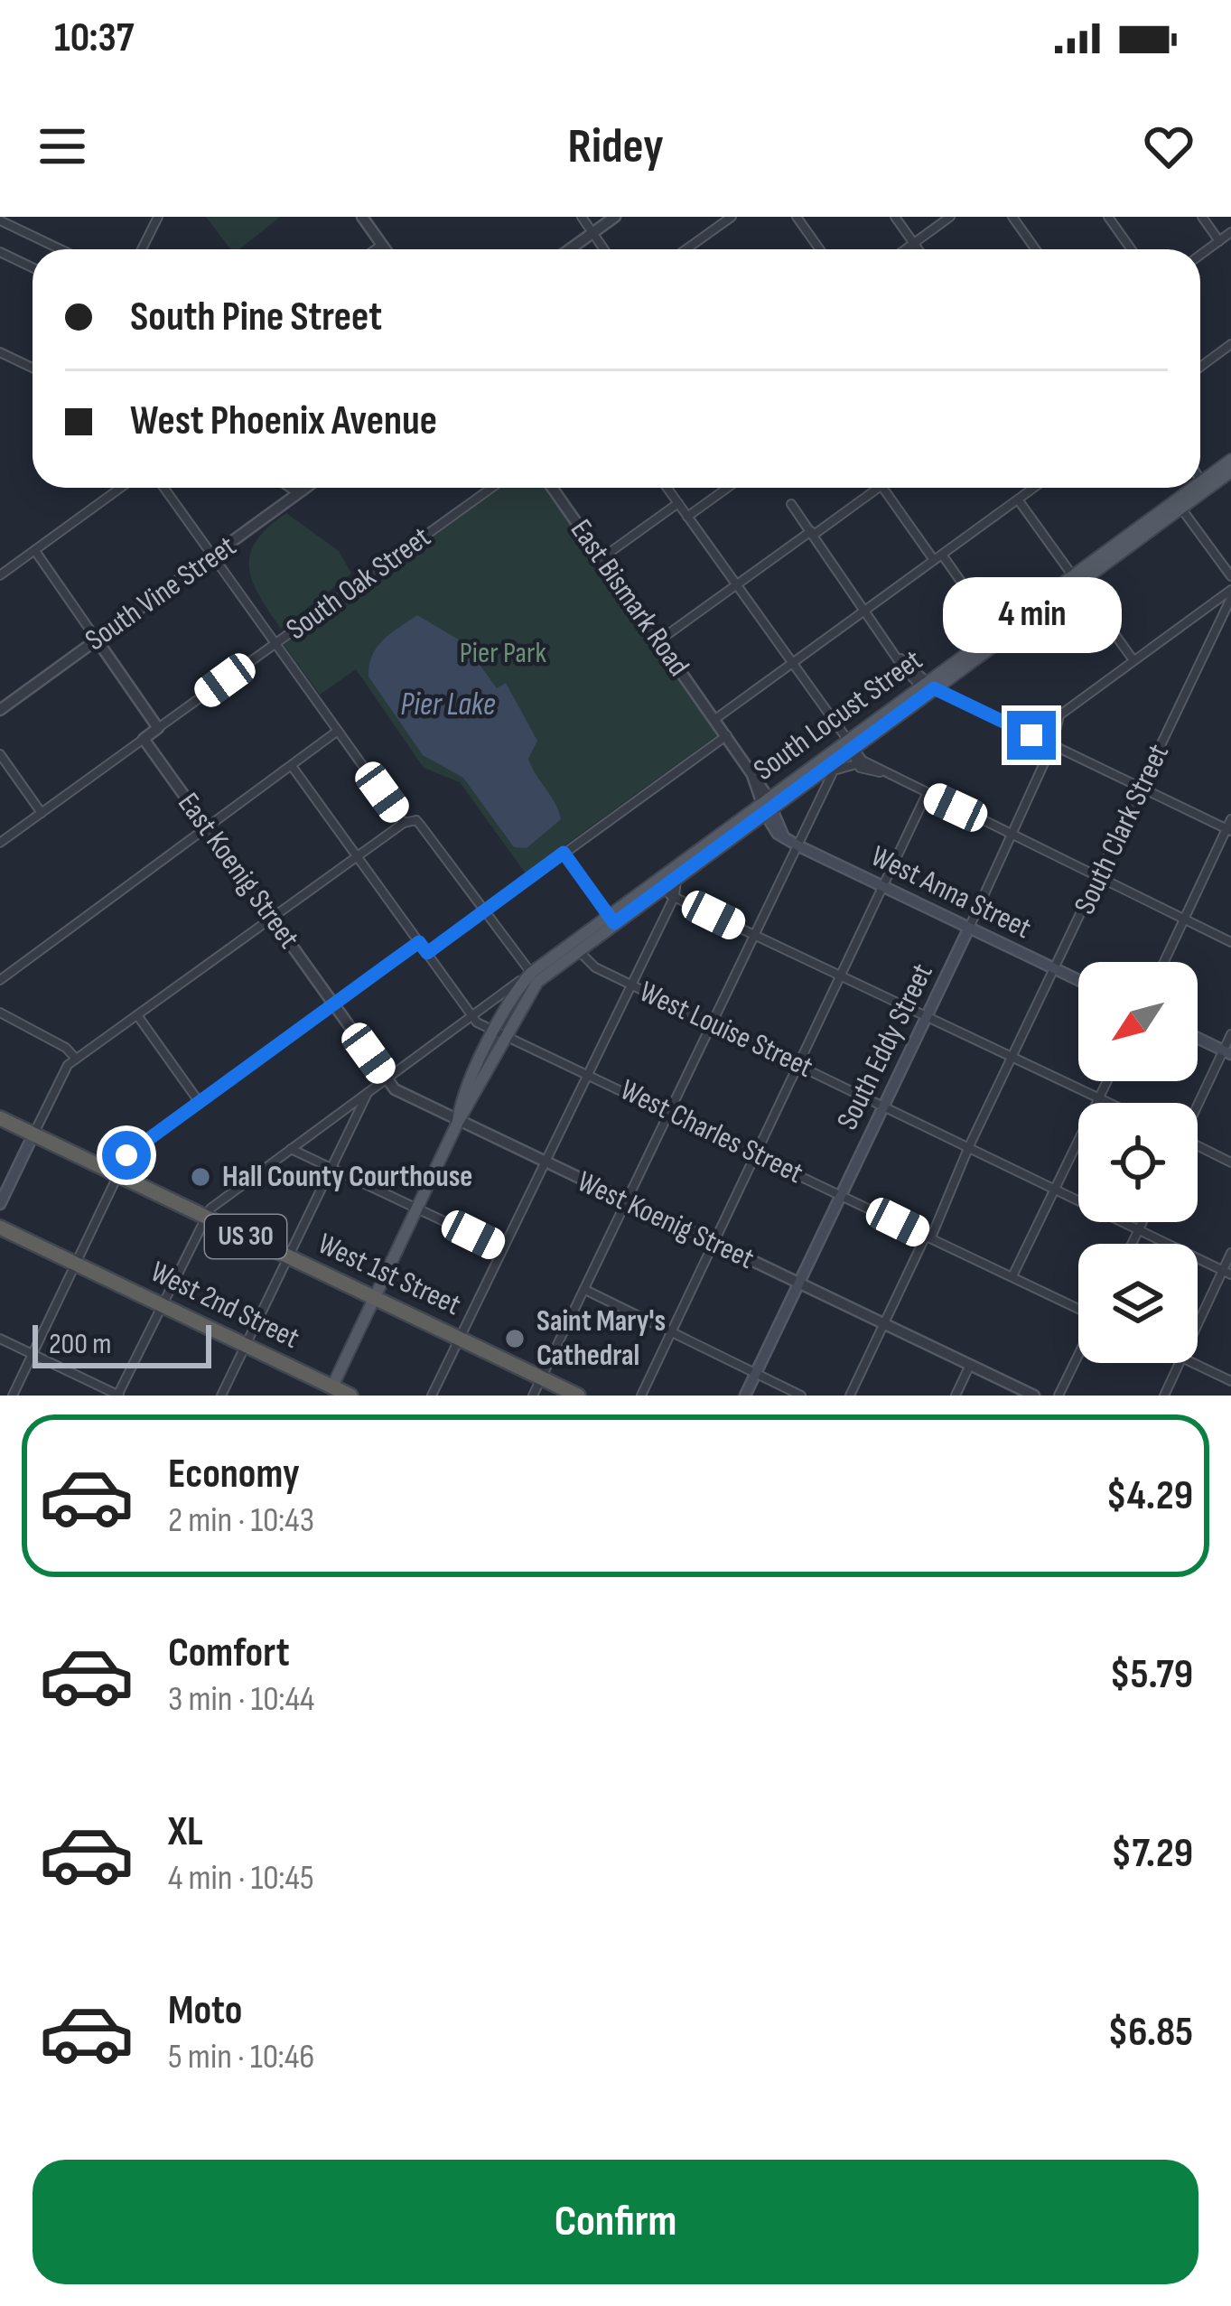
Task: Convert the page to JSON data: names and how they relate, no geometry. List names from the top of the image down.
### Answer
{
  "streets": {
    "highway": ["US 30", "West 1st Street", "West 2nd Street"],
    "main road": ["South Locust Street", "West Anna Street", "South Eddy Street"],
    "street": [
      "South Oak Street",
      "South Vine Street",
      "East Bismark Road",
      "South Clark Street",
      "East Koenig Street",
      "West Louise Street",
      "West Charles Street",
      "West Koenig Street"
    ]
  },
  "crossings": [
    ["South Oak Street", "East Koenig Street"],
    ["East Bismark Road", "South Locust Street"],
    ["East Bismark Road", "West Anna Street"],
    ["South Locust Street", "West Anna Street"],
    ["South Locust Street", "West Louise Street"],
    ["South Locust Street", "West Charles Street"],
    ["South Clark Street", "West Anna Street"],
    ["South Clark Street", "West Louise Street"],
    ["South Clark Street", "West Charles Street"],
    ["South Clark Street", "West Koenig Street"],
    ["East Koenig Street", "West Koenig Street"],
    ["West Anna Street", "South Eddy Street"],
    ["West Louise Street", "South Eddy Street"],
    ["South Eddy Street", "West Charles Street"],
    ["South Eddy Street", "West Koenig Street"],
    ["US 30", "West 1st Street"]
  ],
  "water": ["Pier Lake"],
  "parks": ["Pier Park"],
  "places": ["Hall County Courthouse", "Saint Mary's Cathedral"],
  "scale_bar": "200 m",
  "north": "bottom left",
  "page": {
    "status": "10:37",
    "header": "Ridey",
    "banner": ["South Pine Street", "West Phoenix Avenue"],
    "bubble": "4 min",
    "scale": "200 m",
    "list": [
      {
        "name": "Economy",
        "note": "2 min · 10:43",
        "value": "$4.29"
      },
      {
        "name": "Comfort",
        "note": "3 min · 10:44",
        "value": "$5.79"
      },
      {
        "name": "XL",
        "note": "4 min · 10:45",
        "value": "$7.29"
      },
      {
        "name": "Moto",
        "note": "5 min · 10:46",
        "value": "$6.85"
      }
    ],
    "buttons": "Confirm"
  }
}
